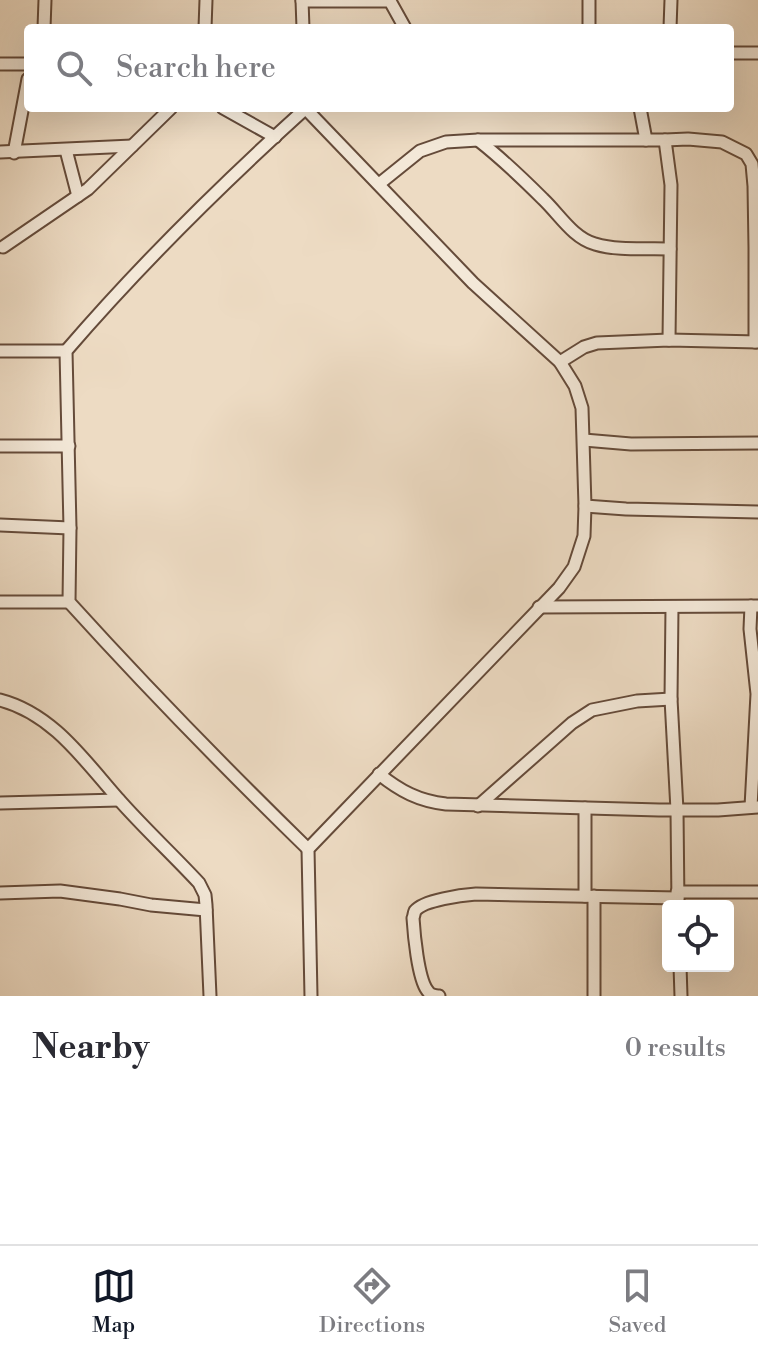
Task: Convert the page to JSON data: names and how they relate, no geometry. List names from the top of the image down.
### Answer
{
  "page": {
    "search": "Search here",
    "heading": ["Nearby", "0 results"],
    "nav": ["Map", "Directions", "Saved"]
  }
}
